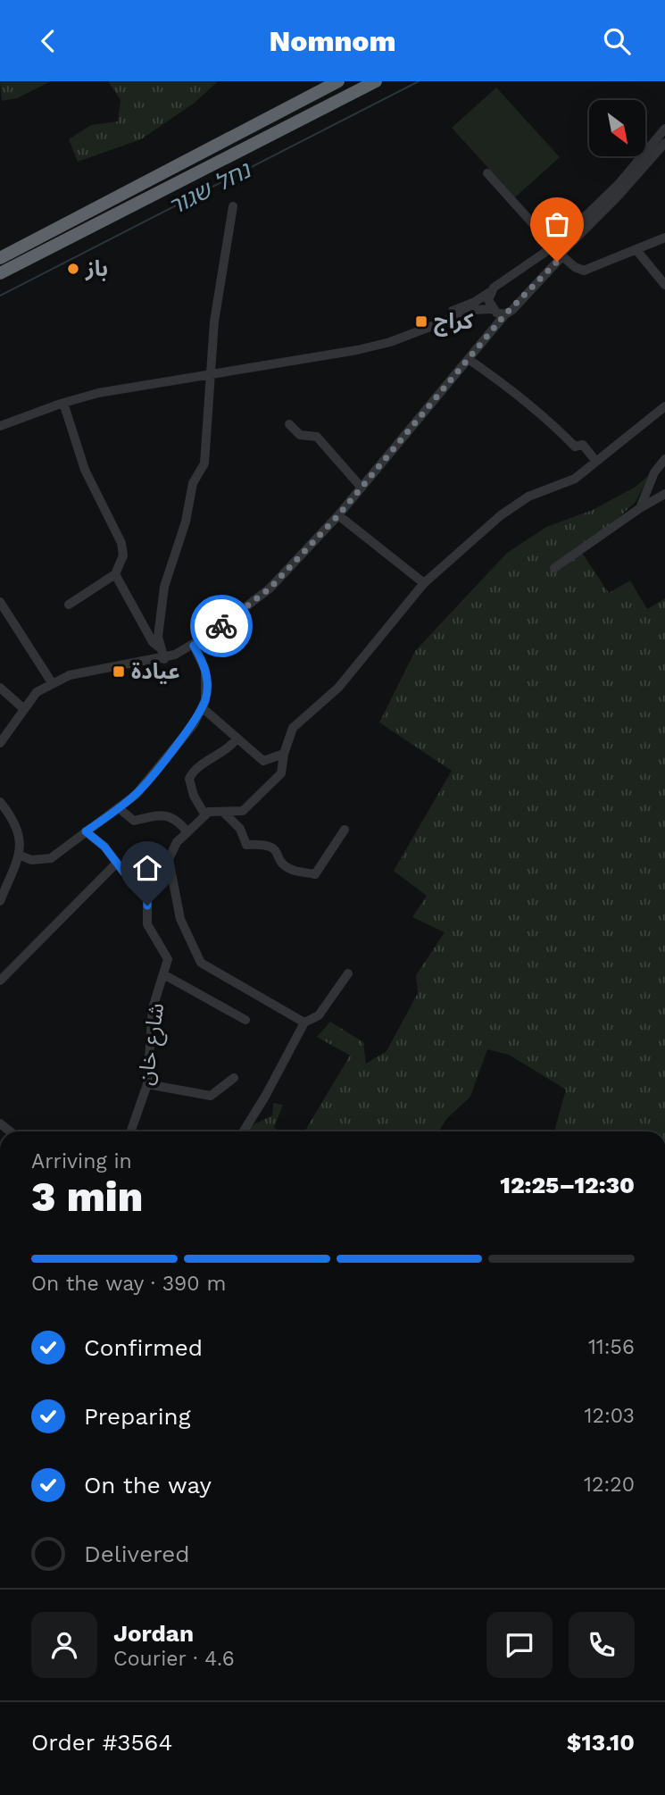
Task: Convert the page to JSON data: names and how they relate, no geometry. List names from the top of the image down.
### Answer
{
  "streets": {
    "street": ["شارع خان"]
  },
  "water": ["נחל שגור"],
  "places": {
    "other": ["باز"],
    "transit": ["كراج", "عيادة"]
  },
  "north": "bottom right",
  "page": {
    "header": "Nomnom",
    "heading": ["3 min", "Arriving in", "12:25–12:30"],
    "panel": [
      "Jordan",
      "Courier · 4.6",
      "Order #3564",
      "$13.10"
    ],
    "bar": "On the way · 390 m",
    "list": [
      ["Confirmed", "11:56"],
      ["Preparing", "12:03"],
      ["On the way", "12:20"],
      "Delivered"
    ]
  }
}
